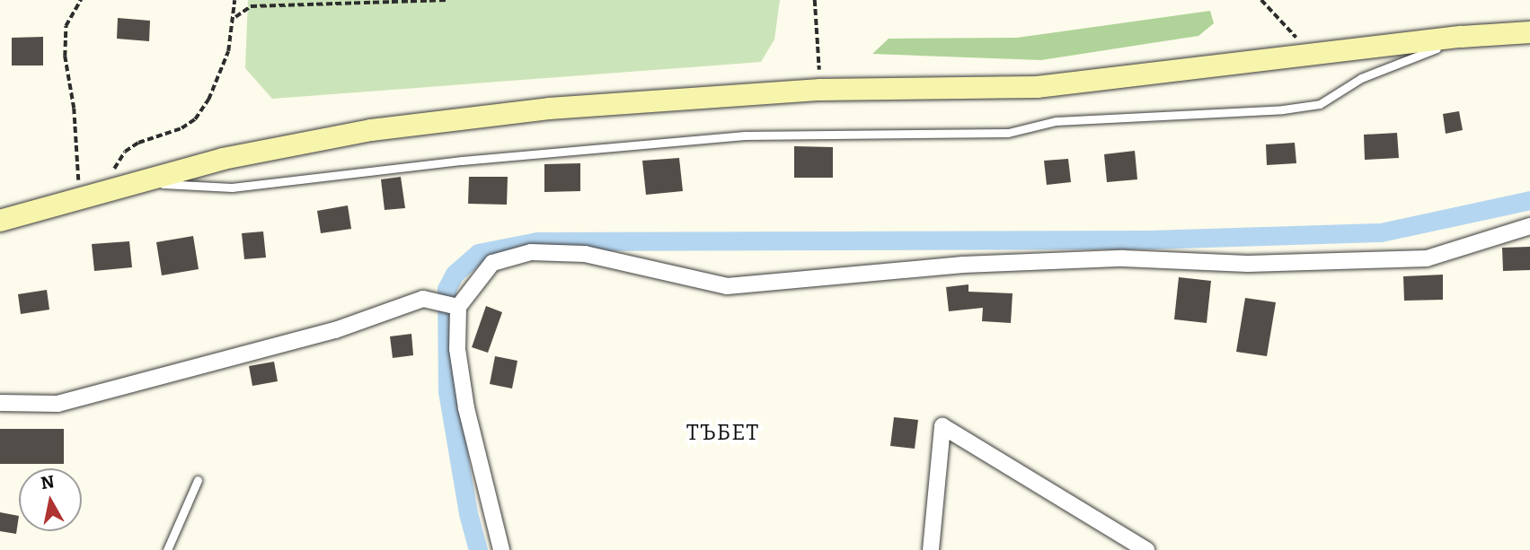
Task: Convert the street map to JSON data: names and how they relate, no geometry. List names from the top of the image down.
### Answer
{
  "districts": ["ТЪБЕТ"],
  "north": "top"
}
